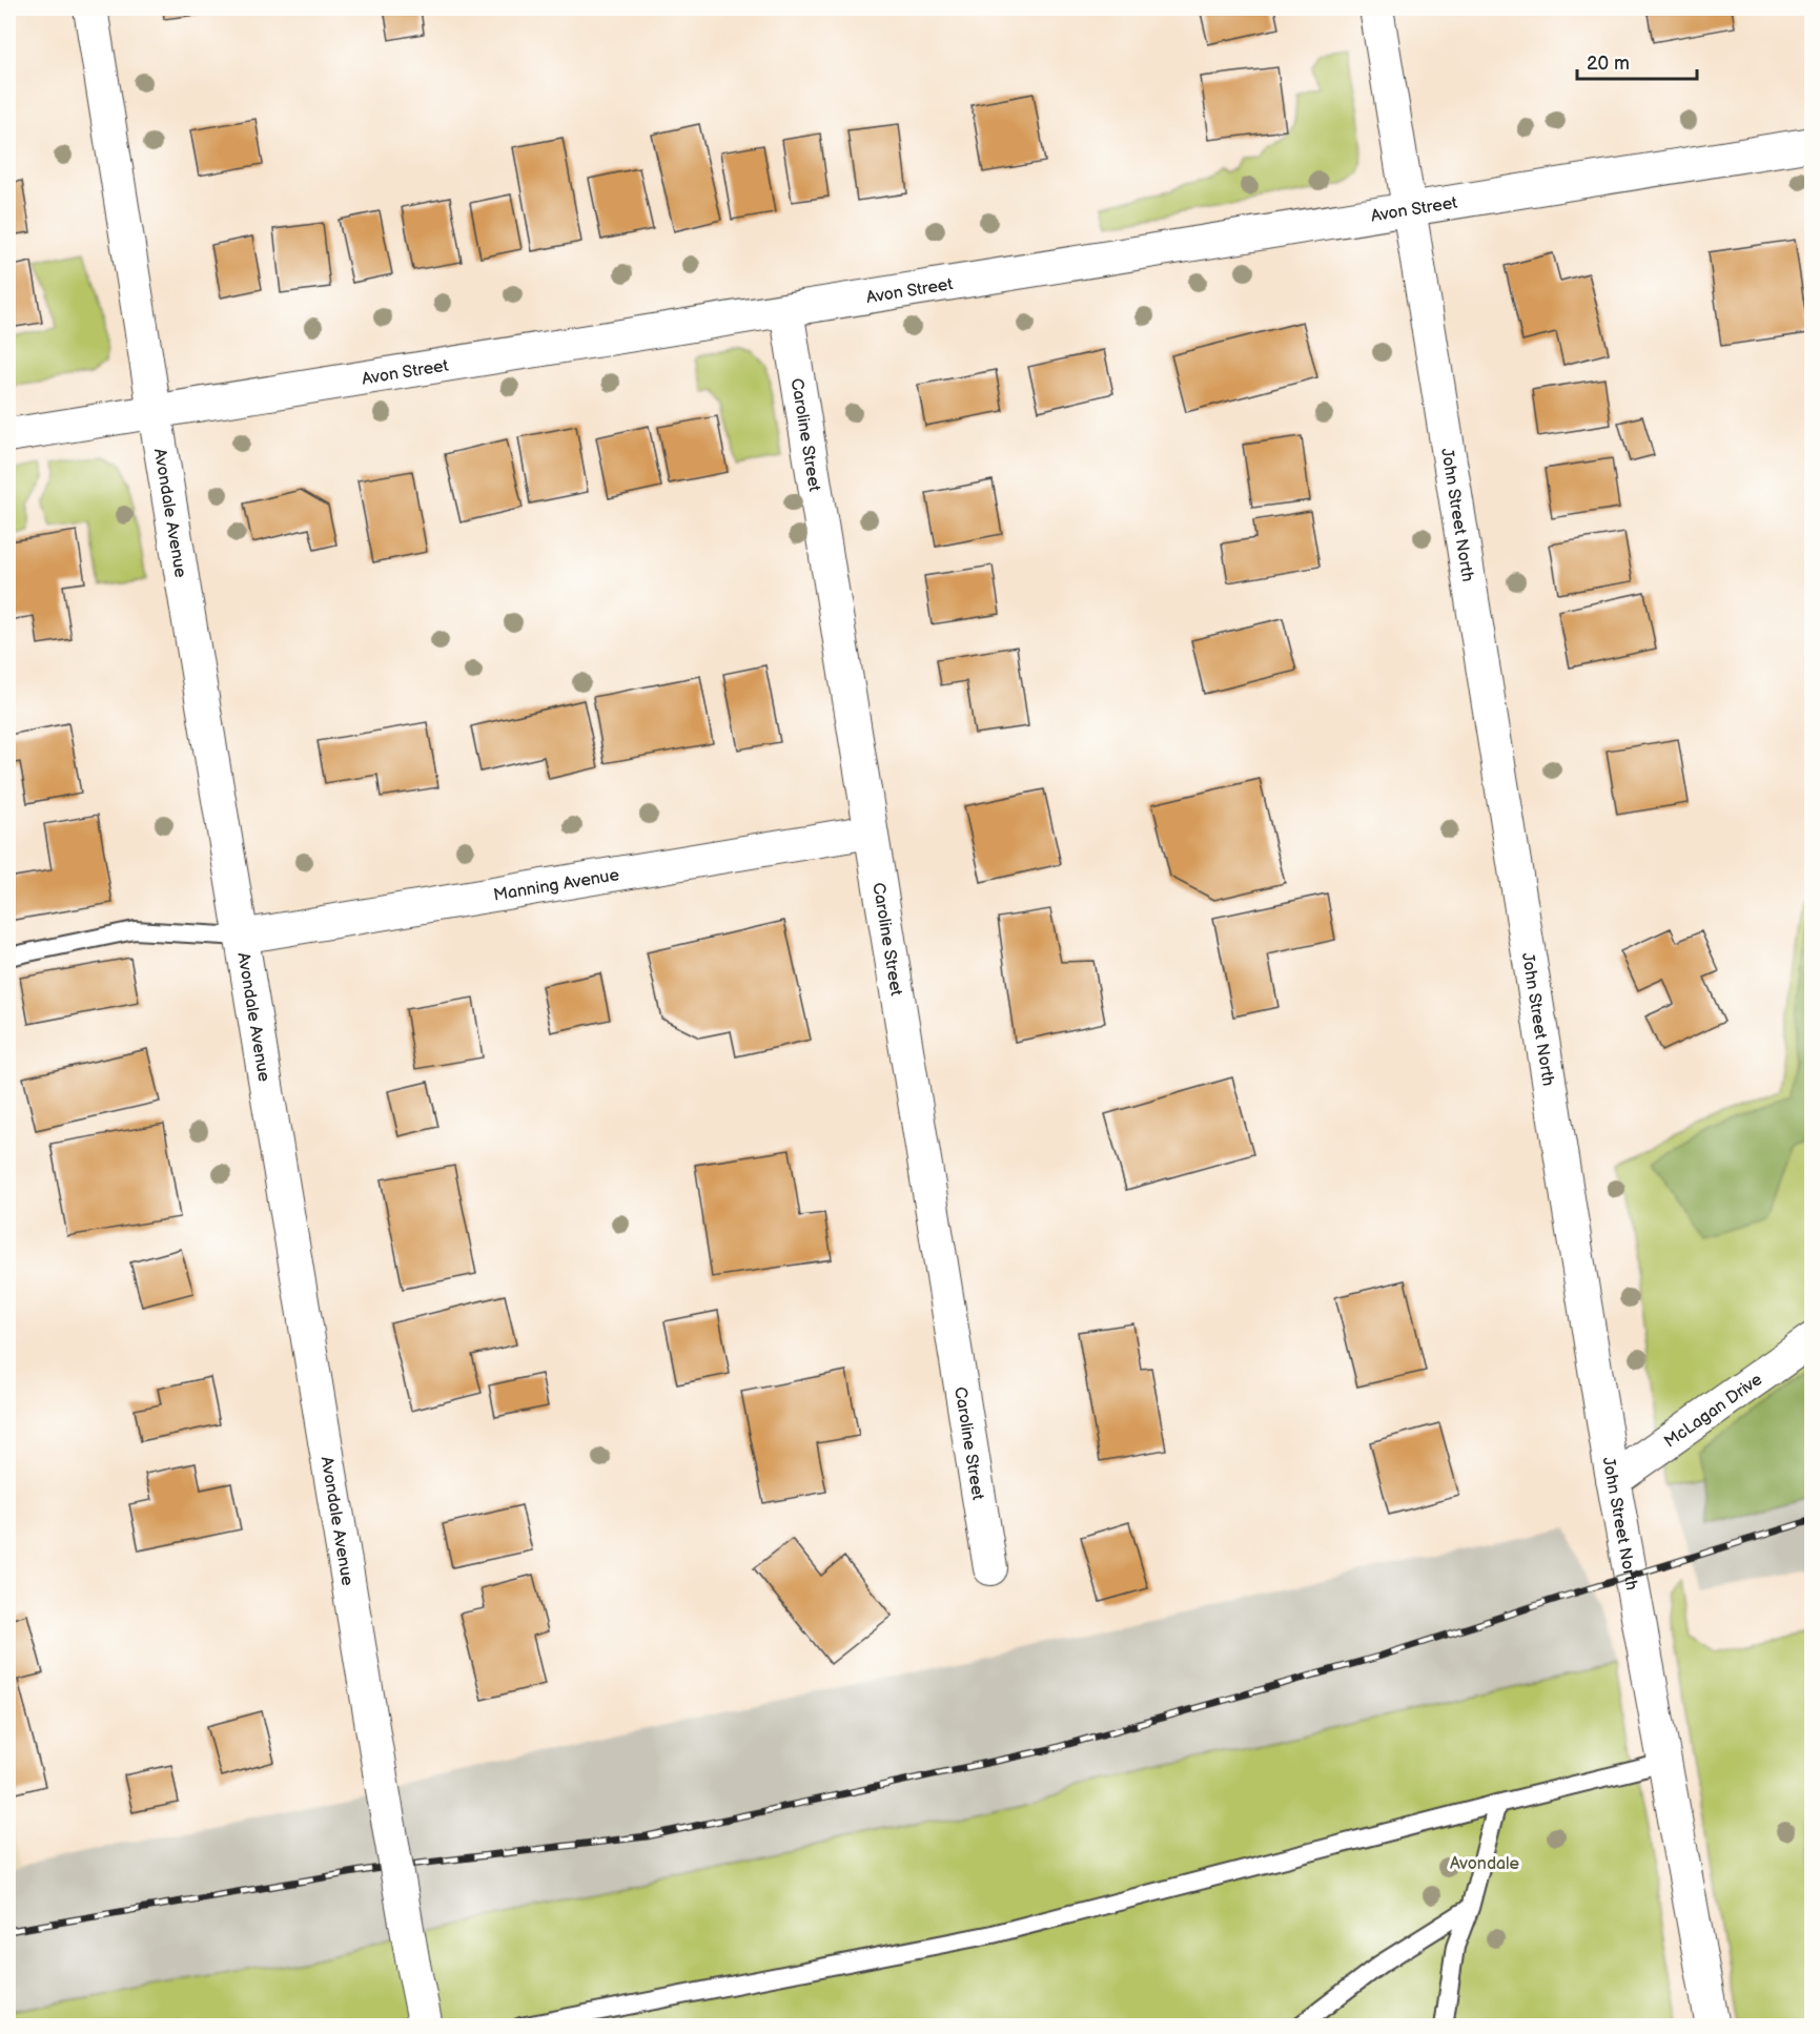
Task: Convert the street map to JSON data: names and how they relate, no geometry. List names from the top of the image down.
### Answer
{
  "streets": {
    "street": [
      "Avon Street",
      "Caroline Street",
      "Avondale Avenue",
      "John Street North",
      "Manning Avenue",
      "McLagan Drive"
    ]
  },
  "crossings": [
    ["Avon Street", "Caroline Street"],
    ["Avon Street", "Avondale Avenue"],
    ["Avon Street", "John Street North"],
    ["Caroline Street", "Manning Avenue"],
    ["Avondale Avenue", "Manning Avenue"],
    ["John Street North", "McLagan Drive"]
  ],
  "parks": ["Avondale"],
  "scale_bar": "20 m"
}
